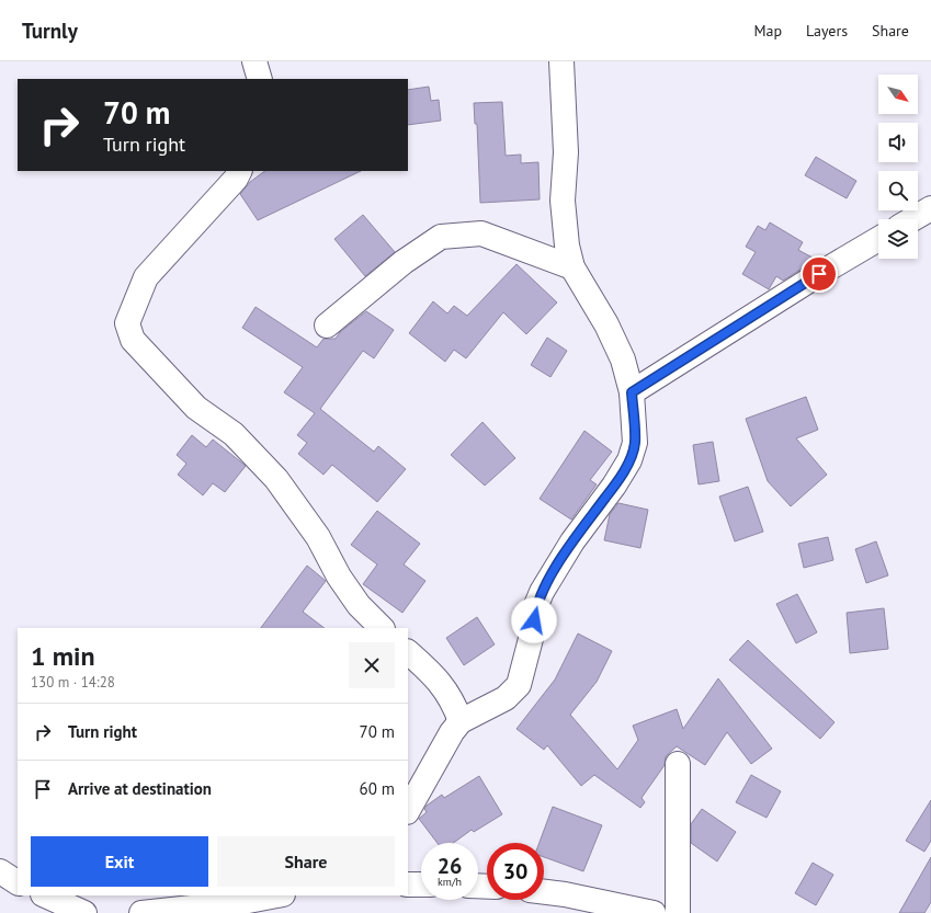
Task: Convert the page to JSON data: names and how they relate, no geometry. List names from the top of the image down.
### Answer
{
  "north": "bottom right",
  "page": {
    "header": "Turnly",
    "nav": ["Map", "Layers", "Share"],
    "turn": ["70 m", "Turn right"],
    "heading": ["1 min", "130 m · 14:28"],
    "list": [
      {
        "name": "Turn right",
        "value": "70 m"
      },
      {
        "name": "Arrive at destination",
        "value": "60 m"
      }
    ],
    "buttons": ["Exit", "Share"],
    "speed": "26 km/h",
    "limit": "30"
  }
}
